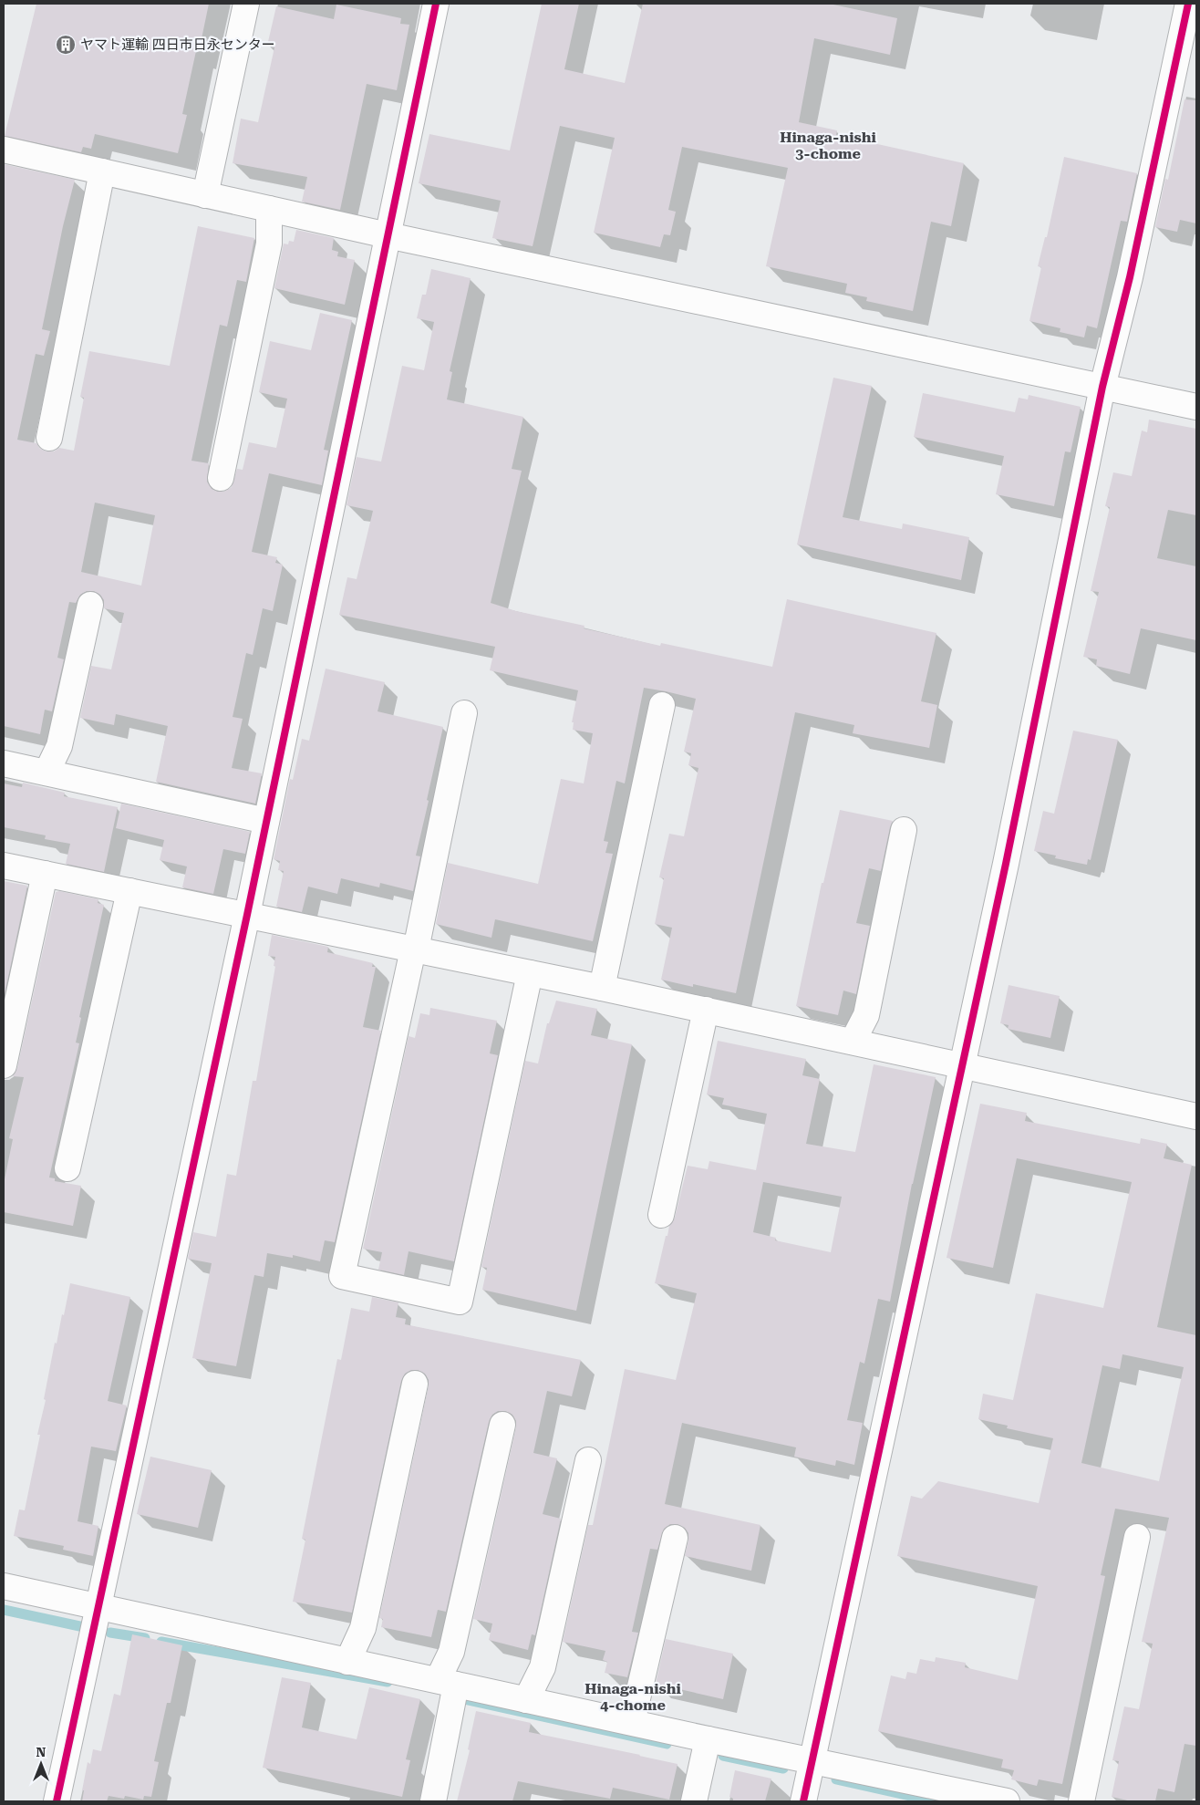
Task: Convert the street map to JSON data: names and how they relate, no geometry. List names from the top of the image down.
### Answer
{
  "districts": ["Hinaga-nishi 3-chome", "Hinaga-nishi 4-chome"],
  "places": {
    "building": ["ヤマト運輸 四日市日永センター"]
  },
  "north": "top"
}
